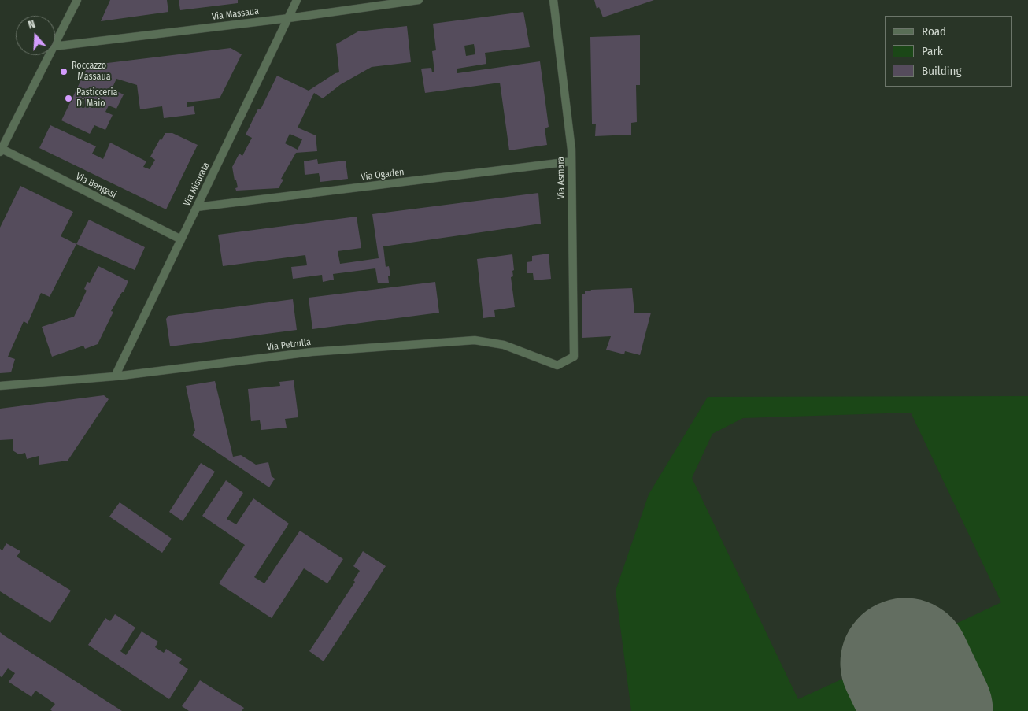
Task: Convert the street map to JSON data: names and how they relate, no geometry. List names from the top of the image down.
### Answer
{
  "streets": {
    "street": [
      "Via Massaua",
      "Via Ogaden",
      "Via Asmara",
      "Via Misurata",
      "Via Bengasi",
      "Via Petrulla"
    ]
  },
  "crossings": [
    ["Via Massaua", "Via Misurata"],
    ["Via Ogaden", "Via Asmara"],
    ["Via Ogaden", "Via Misurata"],
    ["Via Asmara", "Via Petrulla"],
    ["Via Misurata", "Via Bengasi"],
    ["Via Misurata", "Via Petrulla"]
  ],
  "places": ["Roccazzo - Massaua", "Pasticceria Di Maio"],
  "legend": ["Road", "Park", "Building"],
  "north": "top"
}
